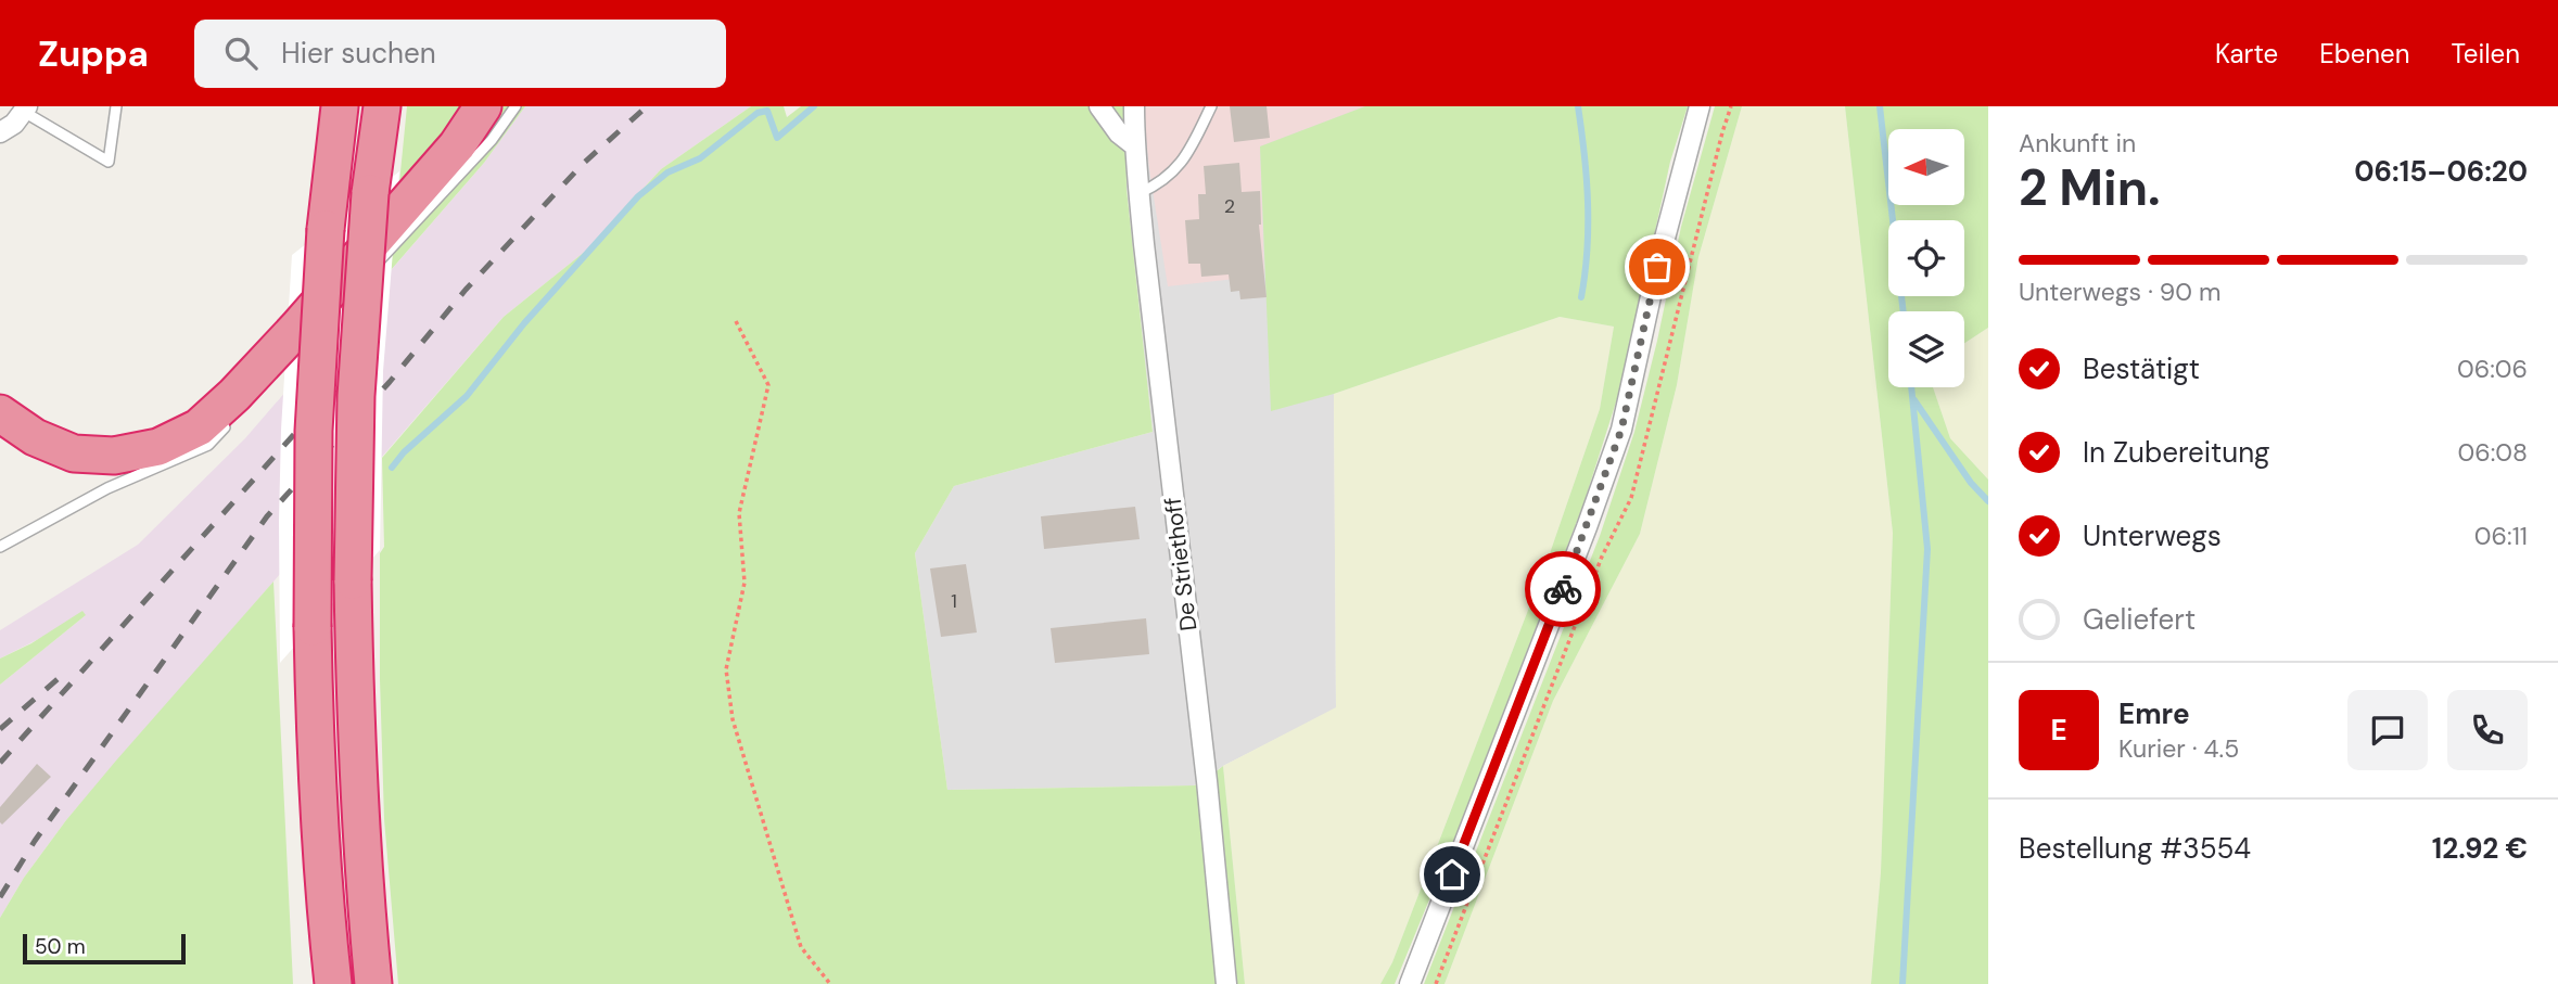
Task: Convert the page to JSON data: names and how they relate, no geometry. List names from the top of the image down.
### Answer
{
  "streets": {
    "street": ["De Striethoff"]
  },
  "house_numbers": ["2", "1"],
  "scale_bar": "50 m",
  "north": "left",
  "page": {
    "header": "Zuppa",
    "search": "Hier suchen",
    "nav": ["Karte", "Ebenen", "Teilen"],
    "heading": ["2 Min.", "Ankunft in", "06:15–06:20"],
    "panel": [
      "Emre",
      "Kurier · 4.5",
      "Bestellung #3554",
      "12.92 €"
    ],
    "bar": "Unterwegs · 90 m",
    "list": [
      ["Bestätigt", "06:06"],
      ["In Zubereitung", "06:08"],
      ["Unterwegs", "06:11"],
      "Geliefert"
    ],
    "round": "E",
    "scale": "50 m"
  }
}
